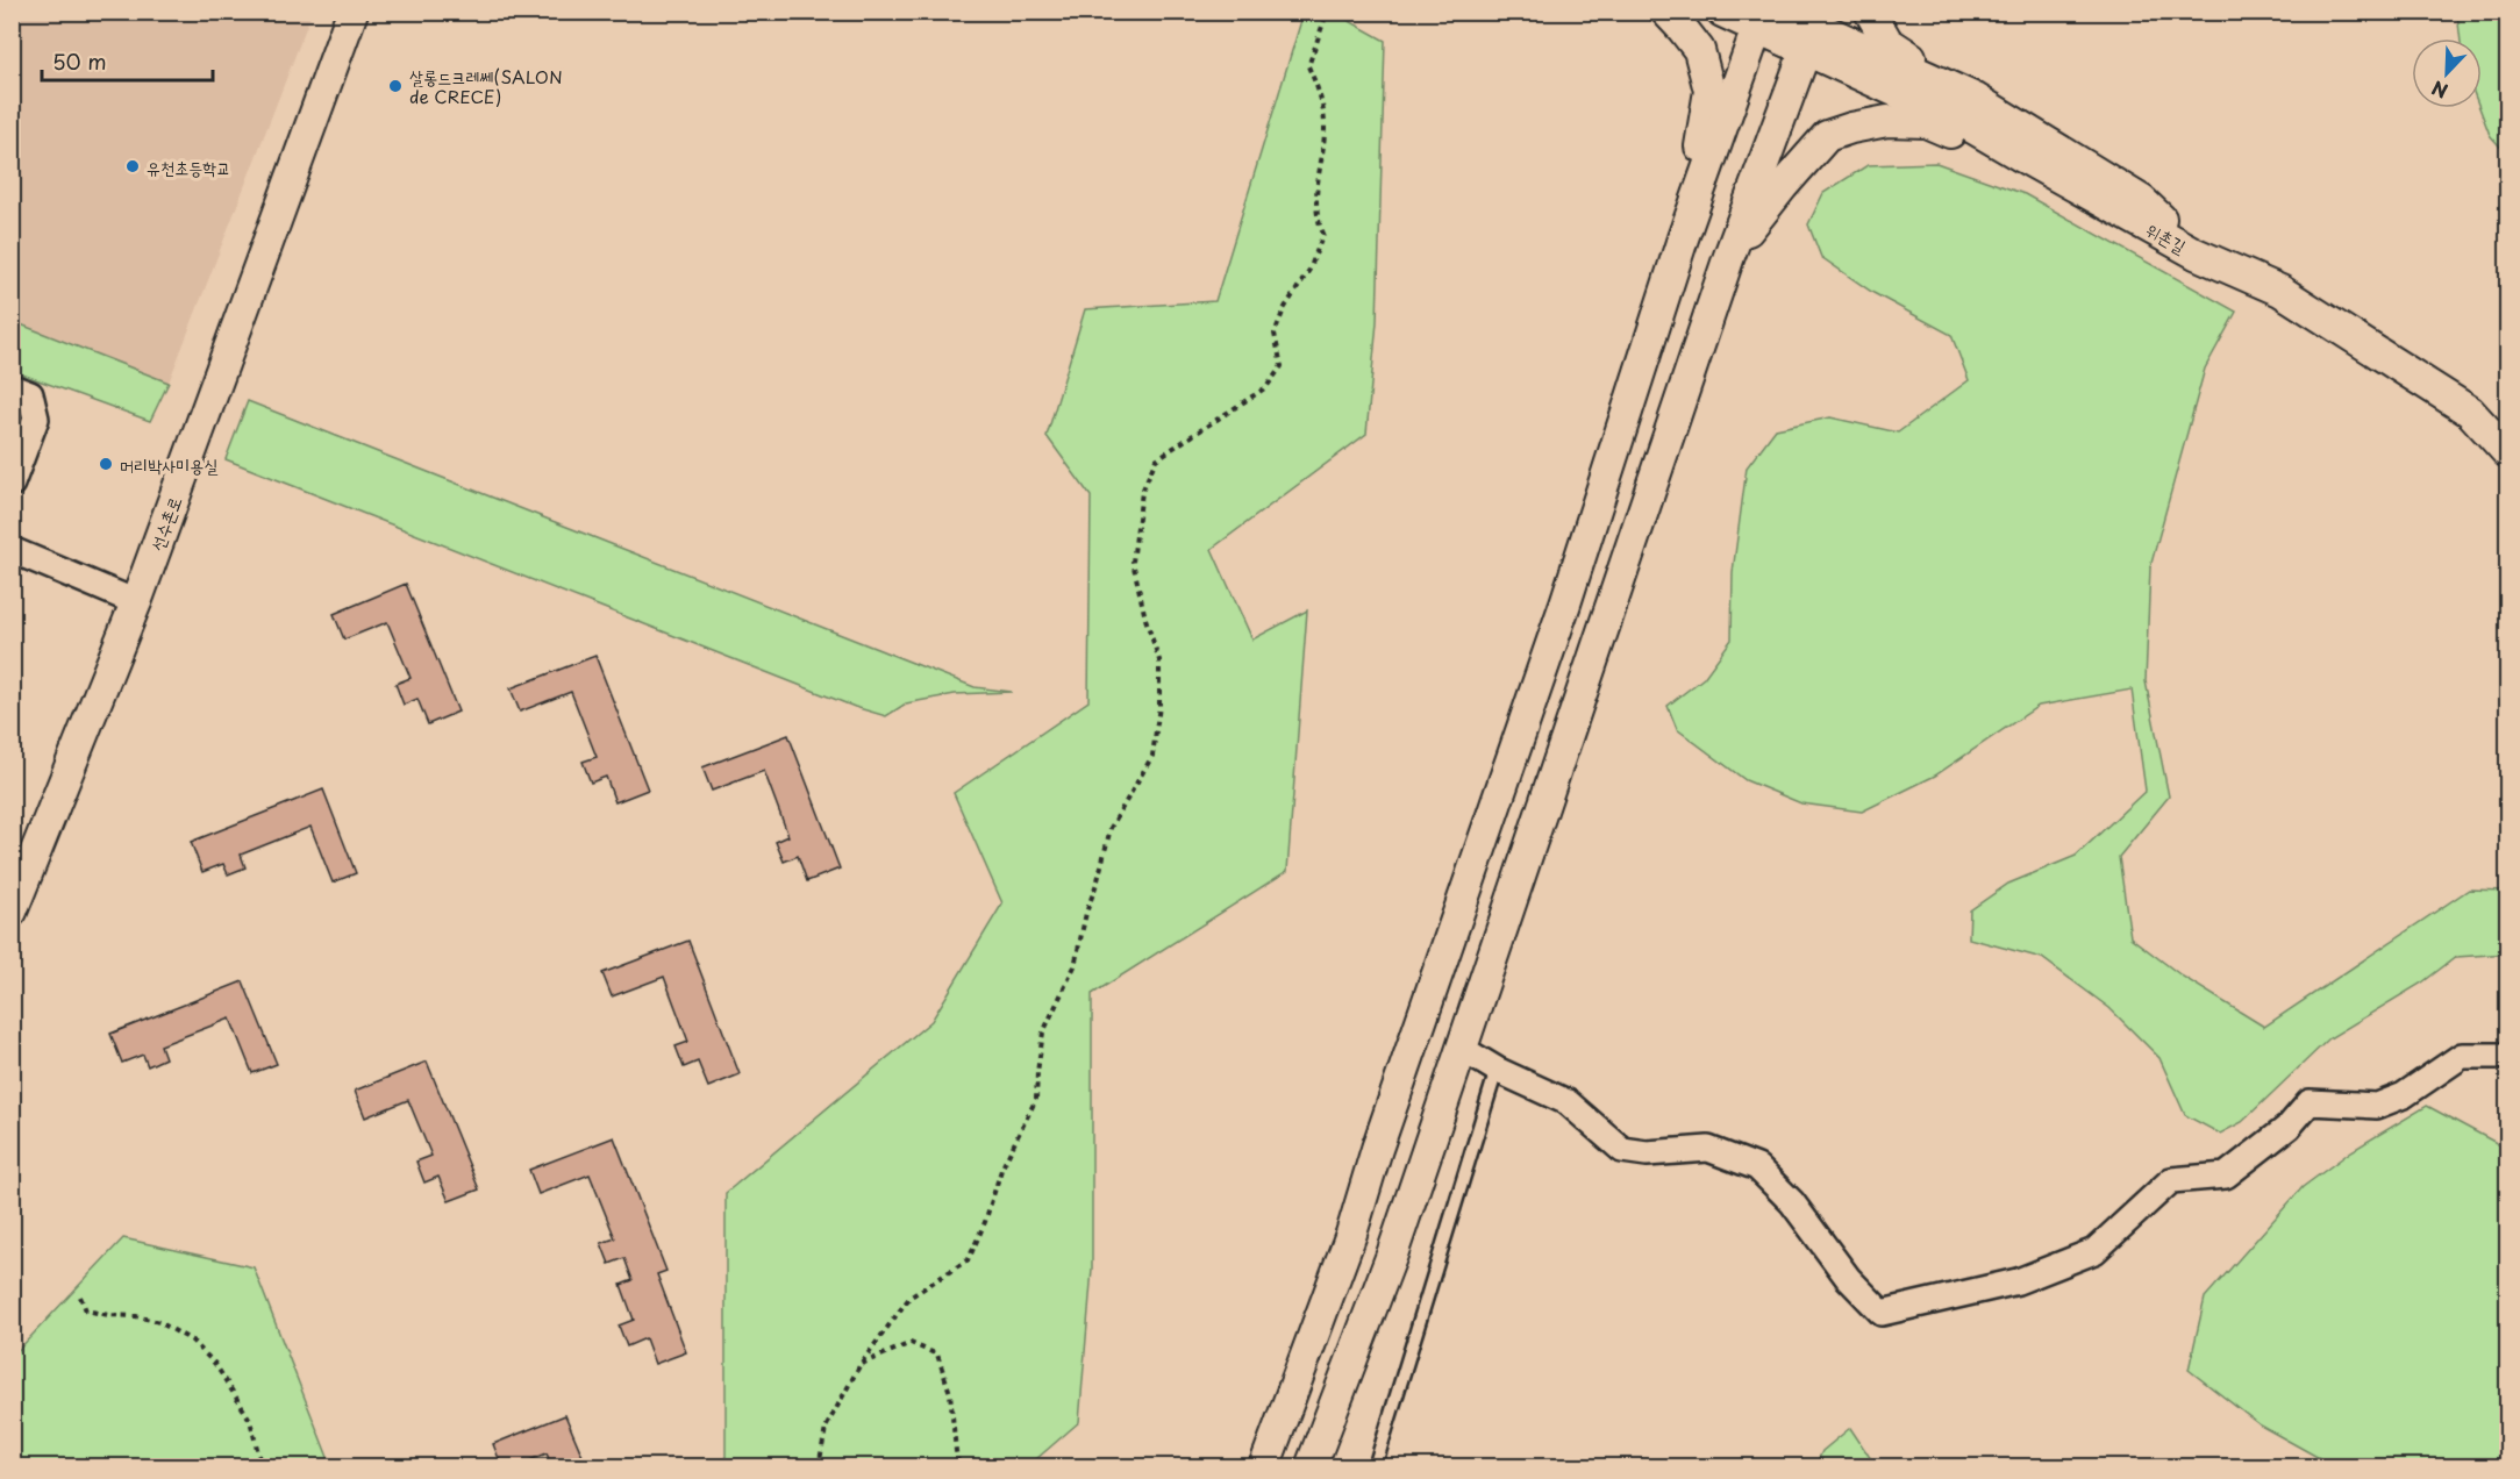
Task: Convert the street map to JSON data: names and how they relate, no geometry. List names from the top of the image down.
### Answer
{
  "streets": {
    "street": ["위촌길", "선수촌로"]
  },
  "places": ["살롱드크레쎄(SALON de CRECE)", "유천초등학교", "머리박사미용실"],
  "scale_bar": "50 m",
  "north": "bottom left"
}
